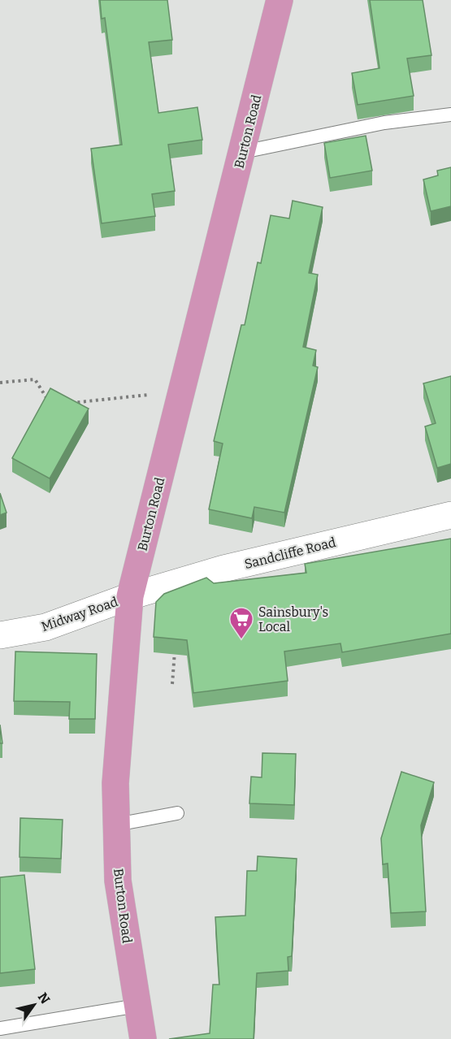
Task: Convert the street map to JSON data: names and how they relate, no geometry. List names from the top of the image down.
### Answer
{
  "streets": {
    "highway": ["Burton Road"],
    "street": ["Sandcliffe Road", "Midway Road"]
  },
  "crossings": [
    ["Burton Road", "Sandcliffe Road"],
    ["Burton Road", "Midway Road"],
    ["Sandcliffe Road", "Midway Road"]
  ],
  "places": {
    "supermarket": ["Sainsbury's Local"]
  },
  "north": "top right"
}
